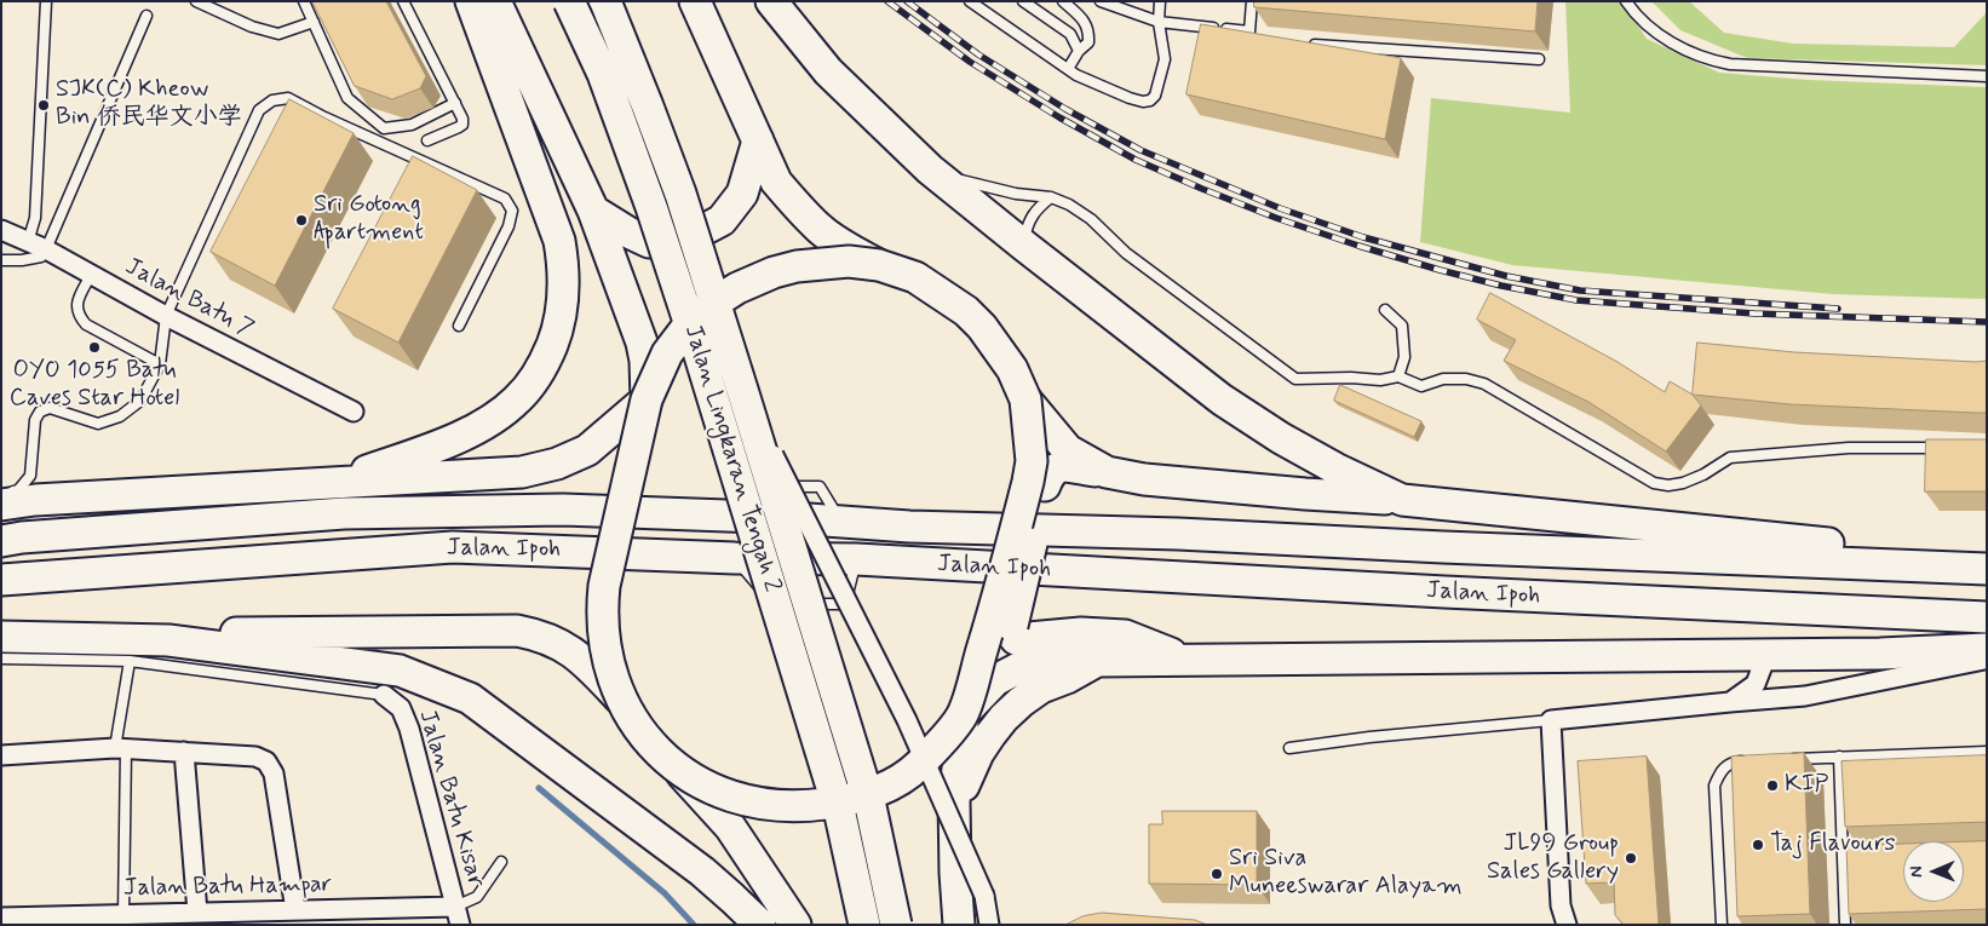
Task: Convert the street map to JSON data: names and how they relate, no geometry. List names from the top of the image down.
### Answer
{
  "streets": {
    "highway": ["Jalan Lingkaran Tengah 2", "Jalan Ipoh"],
    "street": ["Jalan Batu 7", "Jalan Batu Kisar", "Jalan Batu Hampar"]
  },
  "crossings": [
    ["Jalan Batu Kisar", "Jalan Batu Hampar"]
  ],
  "places": [
    "SJK(C) Kheow Bin 侨民华文小学",
    "Sri Gotong Apartment",
    "OYO 1055 Batu Caves Star Hotel",
    "KIP",
    "Taj Flavours",
    "JL99 Group Sales Gallery",
    "Sri Siva Muneeswarar Alayam"
  ],
  "north": "left"
}
